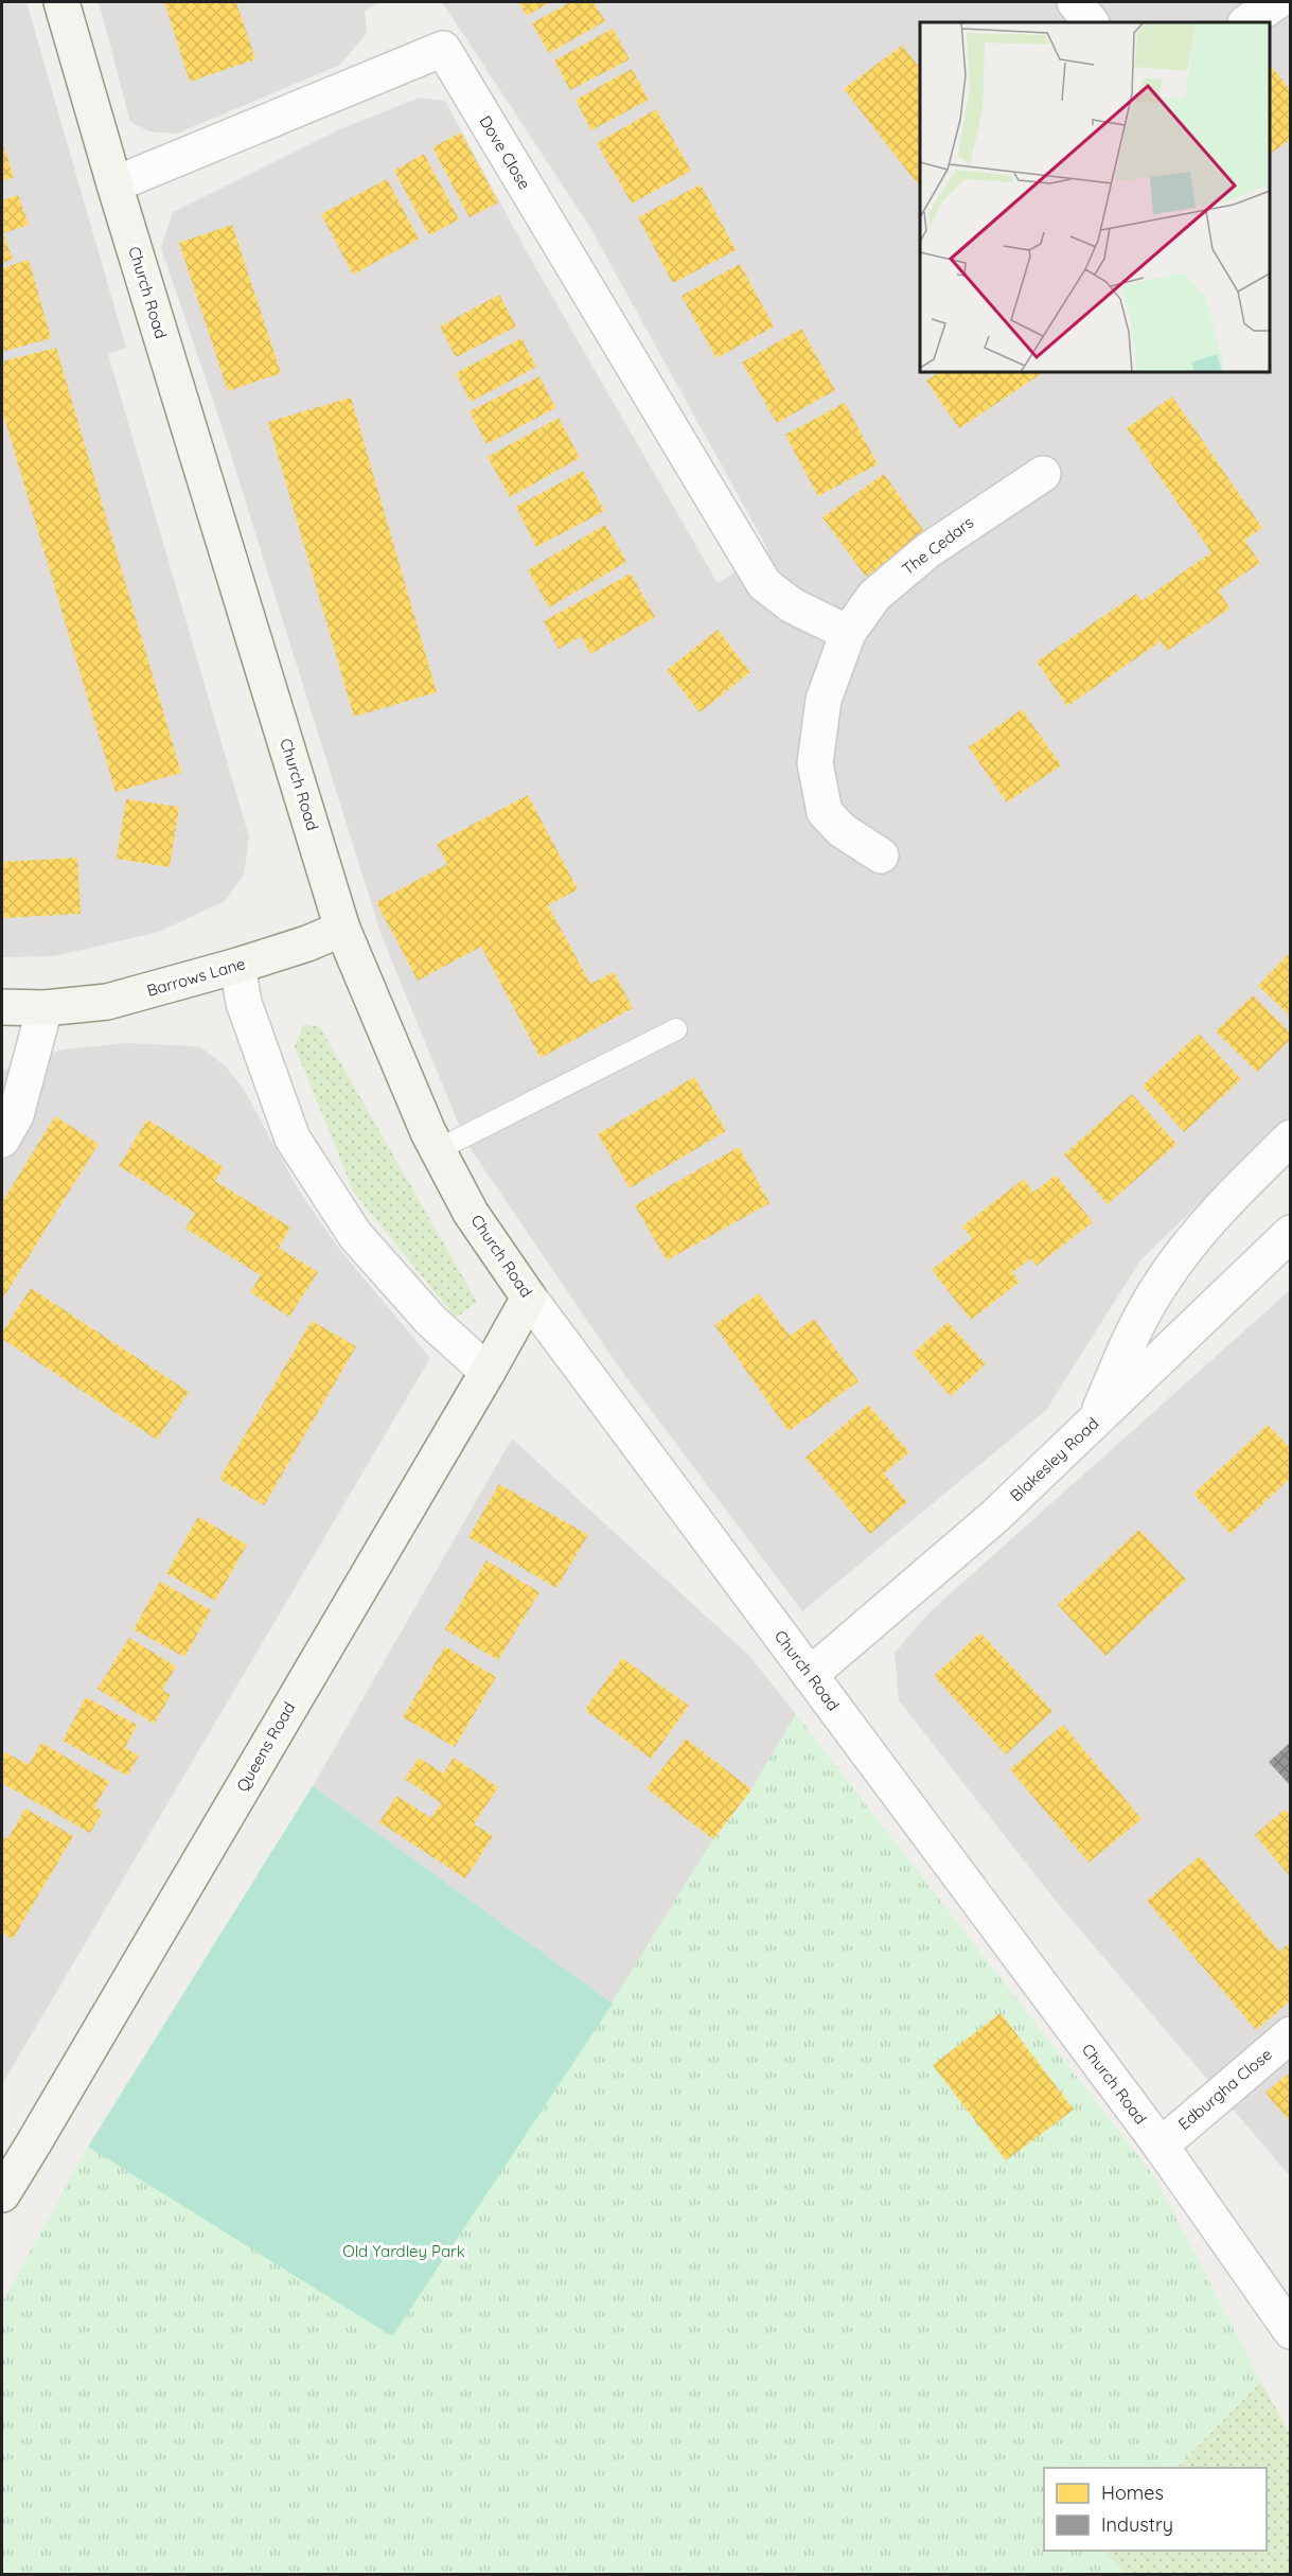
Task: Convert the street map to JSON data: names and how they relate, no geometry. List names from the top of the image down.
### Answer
{
  "streets": {
    "street": [
      "Dove Close",
      "Church Road",
      "The Cedars",
      "Barrows Lane",
      "Blakesley Road",
      "Queens Road",
      "Edburgha Close"
    ]
  },
  "crossings": [
    ["Dove Close", "Church Road"],
    ["Dove Close", "The Cedars"],
    ["Church Road", "Barrows Lane"],
    ["Church Road", "Blakesley Road"],
    ["Church Road", "Queens Road"],
    ["Church Road", "Edburgha Close"]
  ],
  "parks": ["Old Yardley Park"],
  "legend": ["Homes", "Industry"]
}
